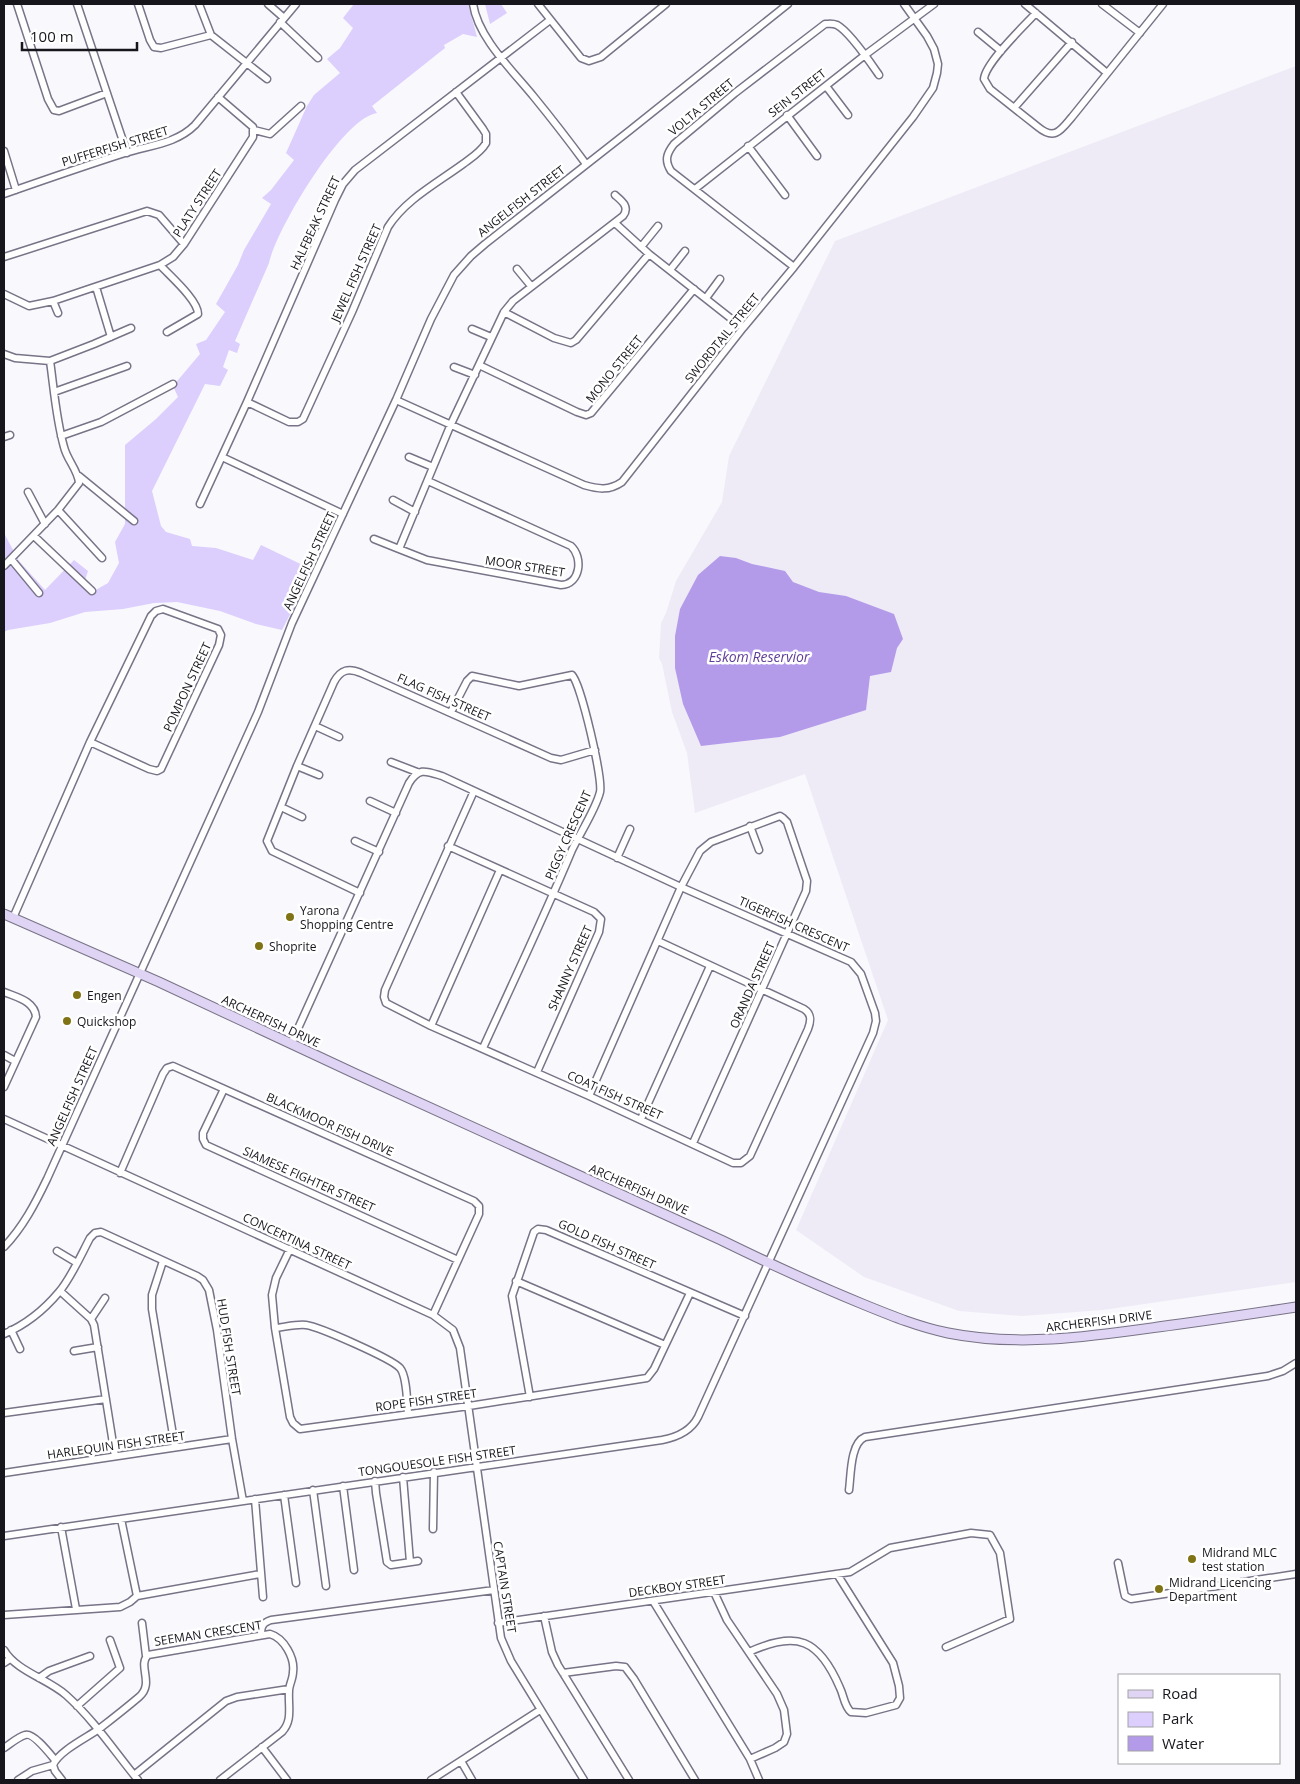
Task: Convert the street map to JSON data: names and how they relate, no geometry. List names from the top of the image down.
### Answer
{
  "streets": {
    "street": [
      "SEIN STREET",
      "VOLTA STREET",
      "PUFFERFISH STREET",
      "ANGELFISH STREET",
      "PLATY STREET",
      "HALFBEAK STREET",
      "JEWEL FISH STREET",
      "SWORDTAIL STREET",
      "MONO STREET",
      "MOOR STREET",
      "POMPON STREET",
      "FLAG FISH STREET",
      "PIGGY CRESCENT",
      "TIGERFISH CRESCENT",
      "SHANNY STREET",
      "ORANDA STREET",
      "ARCHERFISH DRIVE",
      "COAT FISH STREET",
      "BLACKMOOR FISH DRIVE",
      "SIAMESE FIGHTER STREET",
      "CONCERTINA STREET",
      "GOLD FISH STREET",
      "HUD FISH STREET",
      "ROPE FISH STREET",
      "HARLEQUIN FISH STREET",
      "TONGOUESOLE FISH STREET",
      "DECKBOY STREET",
      "CAPTAIN STREET",
      "SEEMAN CRESCENT"
    ]
  },
  "crossings": [
    ["SEIN STREET", "VOLTA STREET"],
    ["SEIN STREET", "SWORDTAIL STREET"],
    ["VOLTA STREET", "SWORDTAIL STREET"],
    ["ANGELFISH STREET", "SWORDTAIL STREET"],
    ["ANGELFISH STREET", "ARCHERFISH DRIVE"],
    ["ANGELFISH STREET", "CONCERTINA STREET"],
    ["HALFBEAK STREET", "JEWEL FISH STREET"],
    ["POMPON STREET", "ARCHERFISH DRIVE"],
    ["FLAG FISH STREET", "PIGGY CRESCENT"],
    ["PIGGY CRESCENT", "TIGERFISH CRESCENT"],
    ["PIGGY CRESCENT", "SHANNY STREET"],
    ["PIGGY CRESCENT", "COAT FISH STREET"],
    ["TIGERFISH CRESCENT", "ORANDA STREET"],
    ["TIGERFISH CRESCENT", "ARCHERFISH DRIVE"],
    ["TIGERFISH CRESCENT", "COAT FISH STREET"],
    ["TIGERFISH CRESCENT", "TONGOUESOLE FISH STREET"],
    ["SHANNY STREET", "COAT FISH STREET"],
    ["ORANDA STREET", "COAT FISH STREET"],
    ["ARCHERFISH DRIVE", "TONGOUESOLE FISH STREET"],
    ["BLACKMOOR FISH DRIVE", "SIAMESE FIGHTER STREET"],
    ["BLACKMOOR FISH DRIVE", "CONCERTINA STREET"],
    ["CONCERTINA STREET", "ROPE FISH STREET"],
    ["CONCERTINA STREET", "TONGOUESOLE FISH STREET"],
    ["CONCERTINA STREET", "CAPTAIN STREET"],
    ["GOLD FISH STREET", "ROPE FISH STREET"],
    ["GOLD FISH STREET", "TONGOUESOLE FISH STREET"],
    ["HUD FISH STREET", "HARLEQUIN FISH STREET"],
    ["HUD FISH STREET", "TONGOUESOLE FISH STREET"],
    ["TONGOUESOLE FISH STREET", "CAPTAIN STREET"],
    ["DECKBOY STREET", "CAPTAIN STREET"]
  ],
  "water": ["Eskom Reservior"],
  "places": [
    "Yarona Shopping Centre",
    "Shoprite",
    "Engen",
    "Quickshop",
    "Midrand MLC test station",
    "Midrand Licencing Department"
  ],
  "legend": ["Road", "Park", "Water"],
  "scale_bar": "100 m"
}
